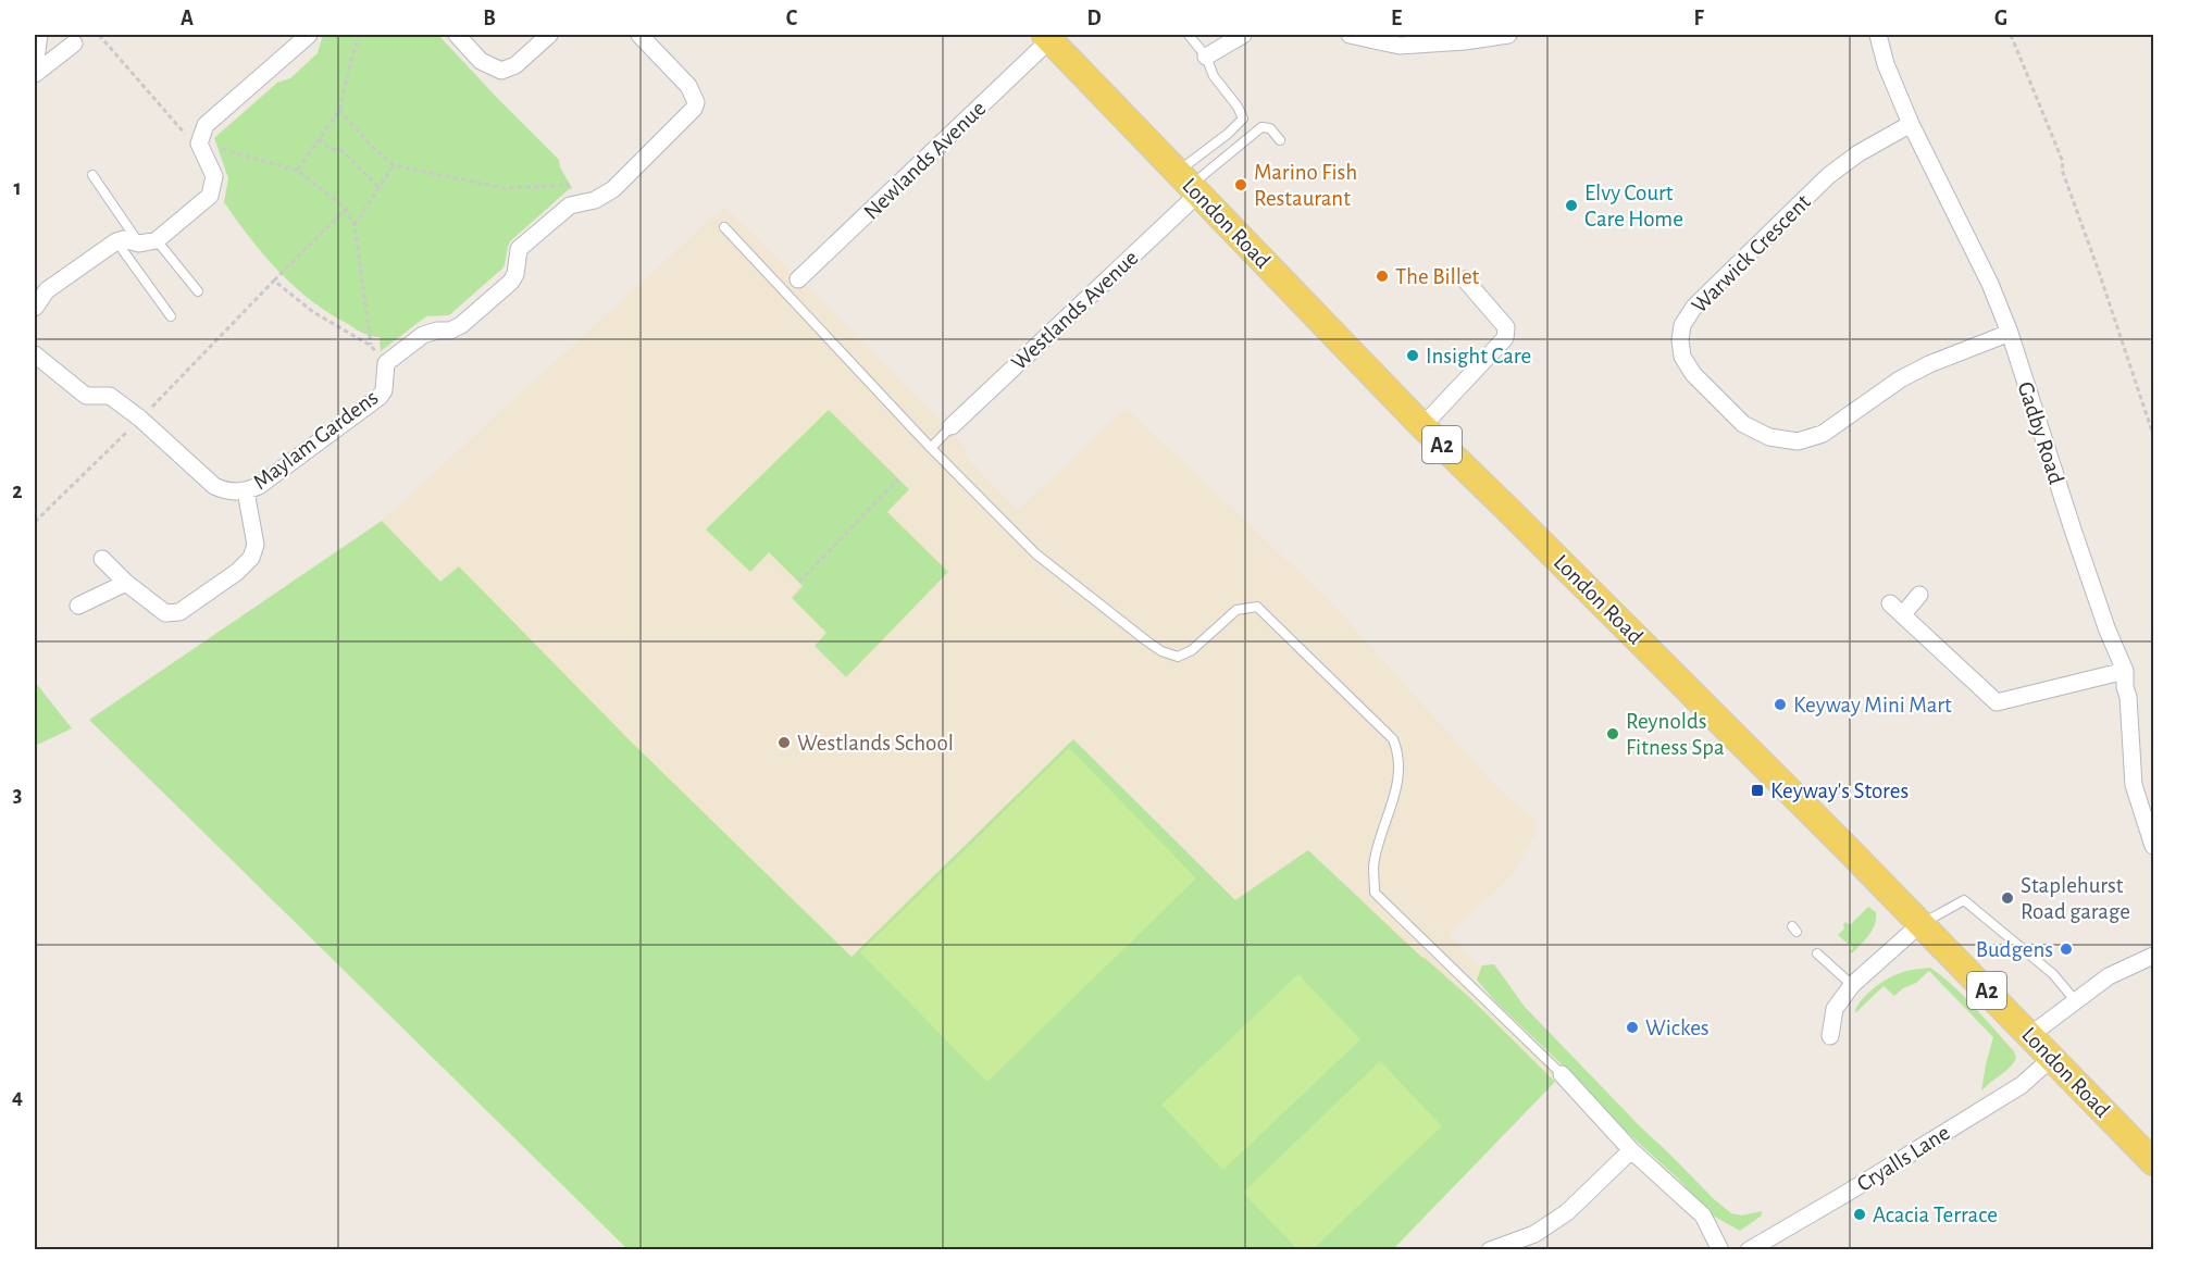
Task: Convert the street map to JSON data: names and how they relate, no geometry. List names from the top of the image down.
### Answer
{
  "streets": {
    "main road": ["London Road", "A2"],
    "street": [
      "Newlands Avenue",
      "Warwick Crescent",
      "Westlands Avenue",
      "Gadby Road",
      "Maylam Gardens",
      "Cryalls Lane"
    ]
  },
  "crossings": [
    ["Newlands Avenue", "London Road"],
    ["London Road", "Westlands Avenue"],
    ["London Road", "Cryalls Lane"],
    ["Warwick Crescent", "Gadby Road"]
  ],
  "places": {
    "other": [
      "Marino Fish Restaurant",
      "Elvy Court Care Home",
      "The Billet",
      "Insight Care",
      "Keyway Mini Mart",
      "Reynolds Fitness Spa",
      "Westlands School",
      "Staplehurst Road garage",
      "Budgens",
      "Wickes",
      "Acacia Terrace"
    ],
    "transit": ["Keyway's Stores"]
  },
  "grid": {
    "columns": [
      "A",
      "B",
      "C",
      "D",
      "E",
      "F",
      "G"
    ],
    "rows": [
      "1",
      "2",
      "3",
      "4"
    ]
  }
}
